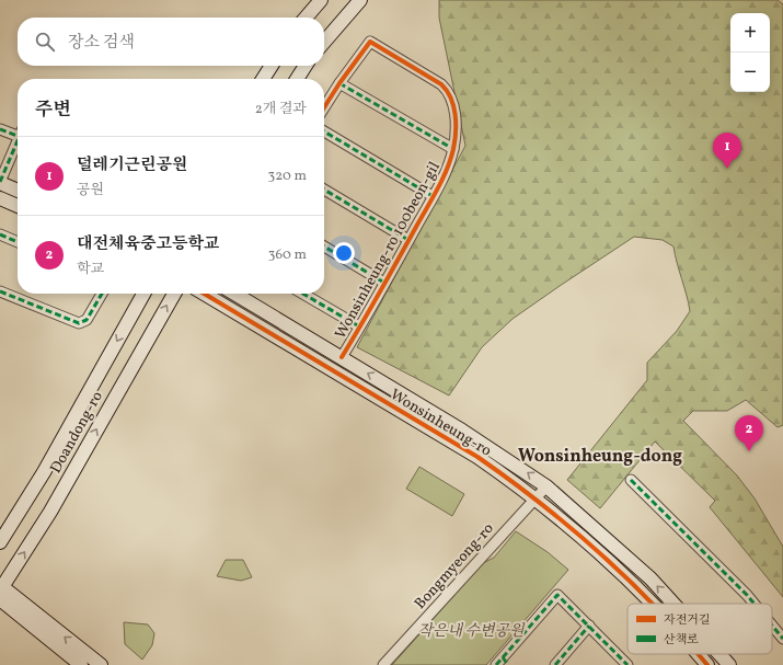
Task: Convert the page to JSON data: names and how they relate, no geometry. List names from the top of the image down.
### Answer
{
  "streets": {
    "street": [
      "Wonsinheung-ro 100beon-gil",
      "Wonsinheung-ro",
      "Doandong-ro",
      "Bongmyeong-ro"
    ]
  },
  "crossings": [
    ["Wonsinheung-ro 100beon-gil", "Wonsinheung-ro"],
    ["Wonsinheung-ro", "Bongmyeong-ro"]
  ],
  "districts": ["Wonsinheung-dong"],
  "parks": ["작은내 수변공원"],
  "legend": ["자전거길", "산책로"],
  "page": {
    "map_buttons": ["+", "−"],
    "search": "장소 검색",
    "heading": ["주변", "2개 결과"],
    "pins": ["1", "2"],
    "list": [
      {
        "mark": "1",
        "name": "덜레기근린공원",
        "note": "공원",
        "value": "320 m"
      },
      {
        "mark": "2",
        "name": "대전체육중고등학교",
        "note": "학교",
        "value": "360 m"
      }
    ]
  }
}
